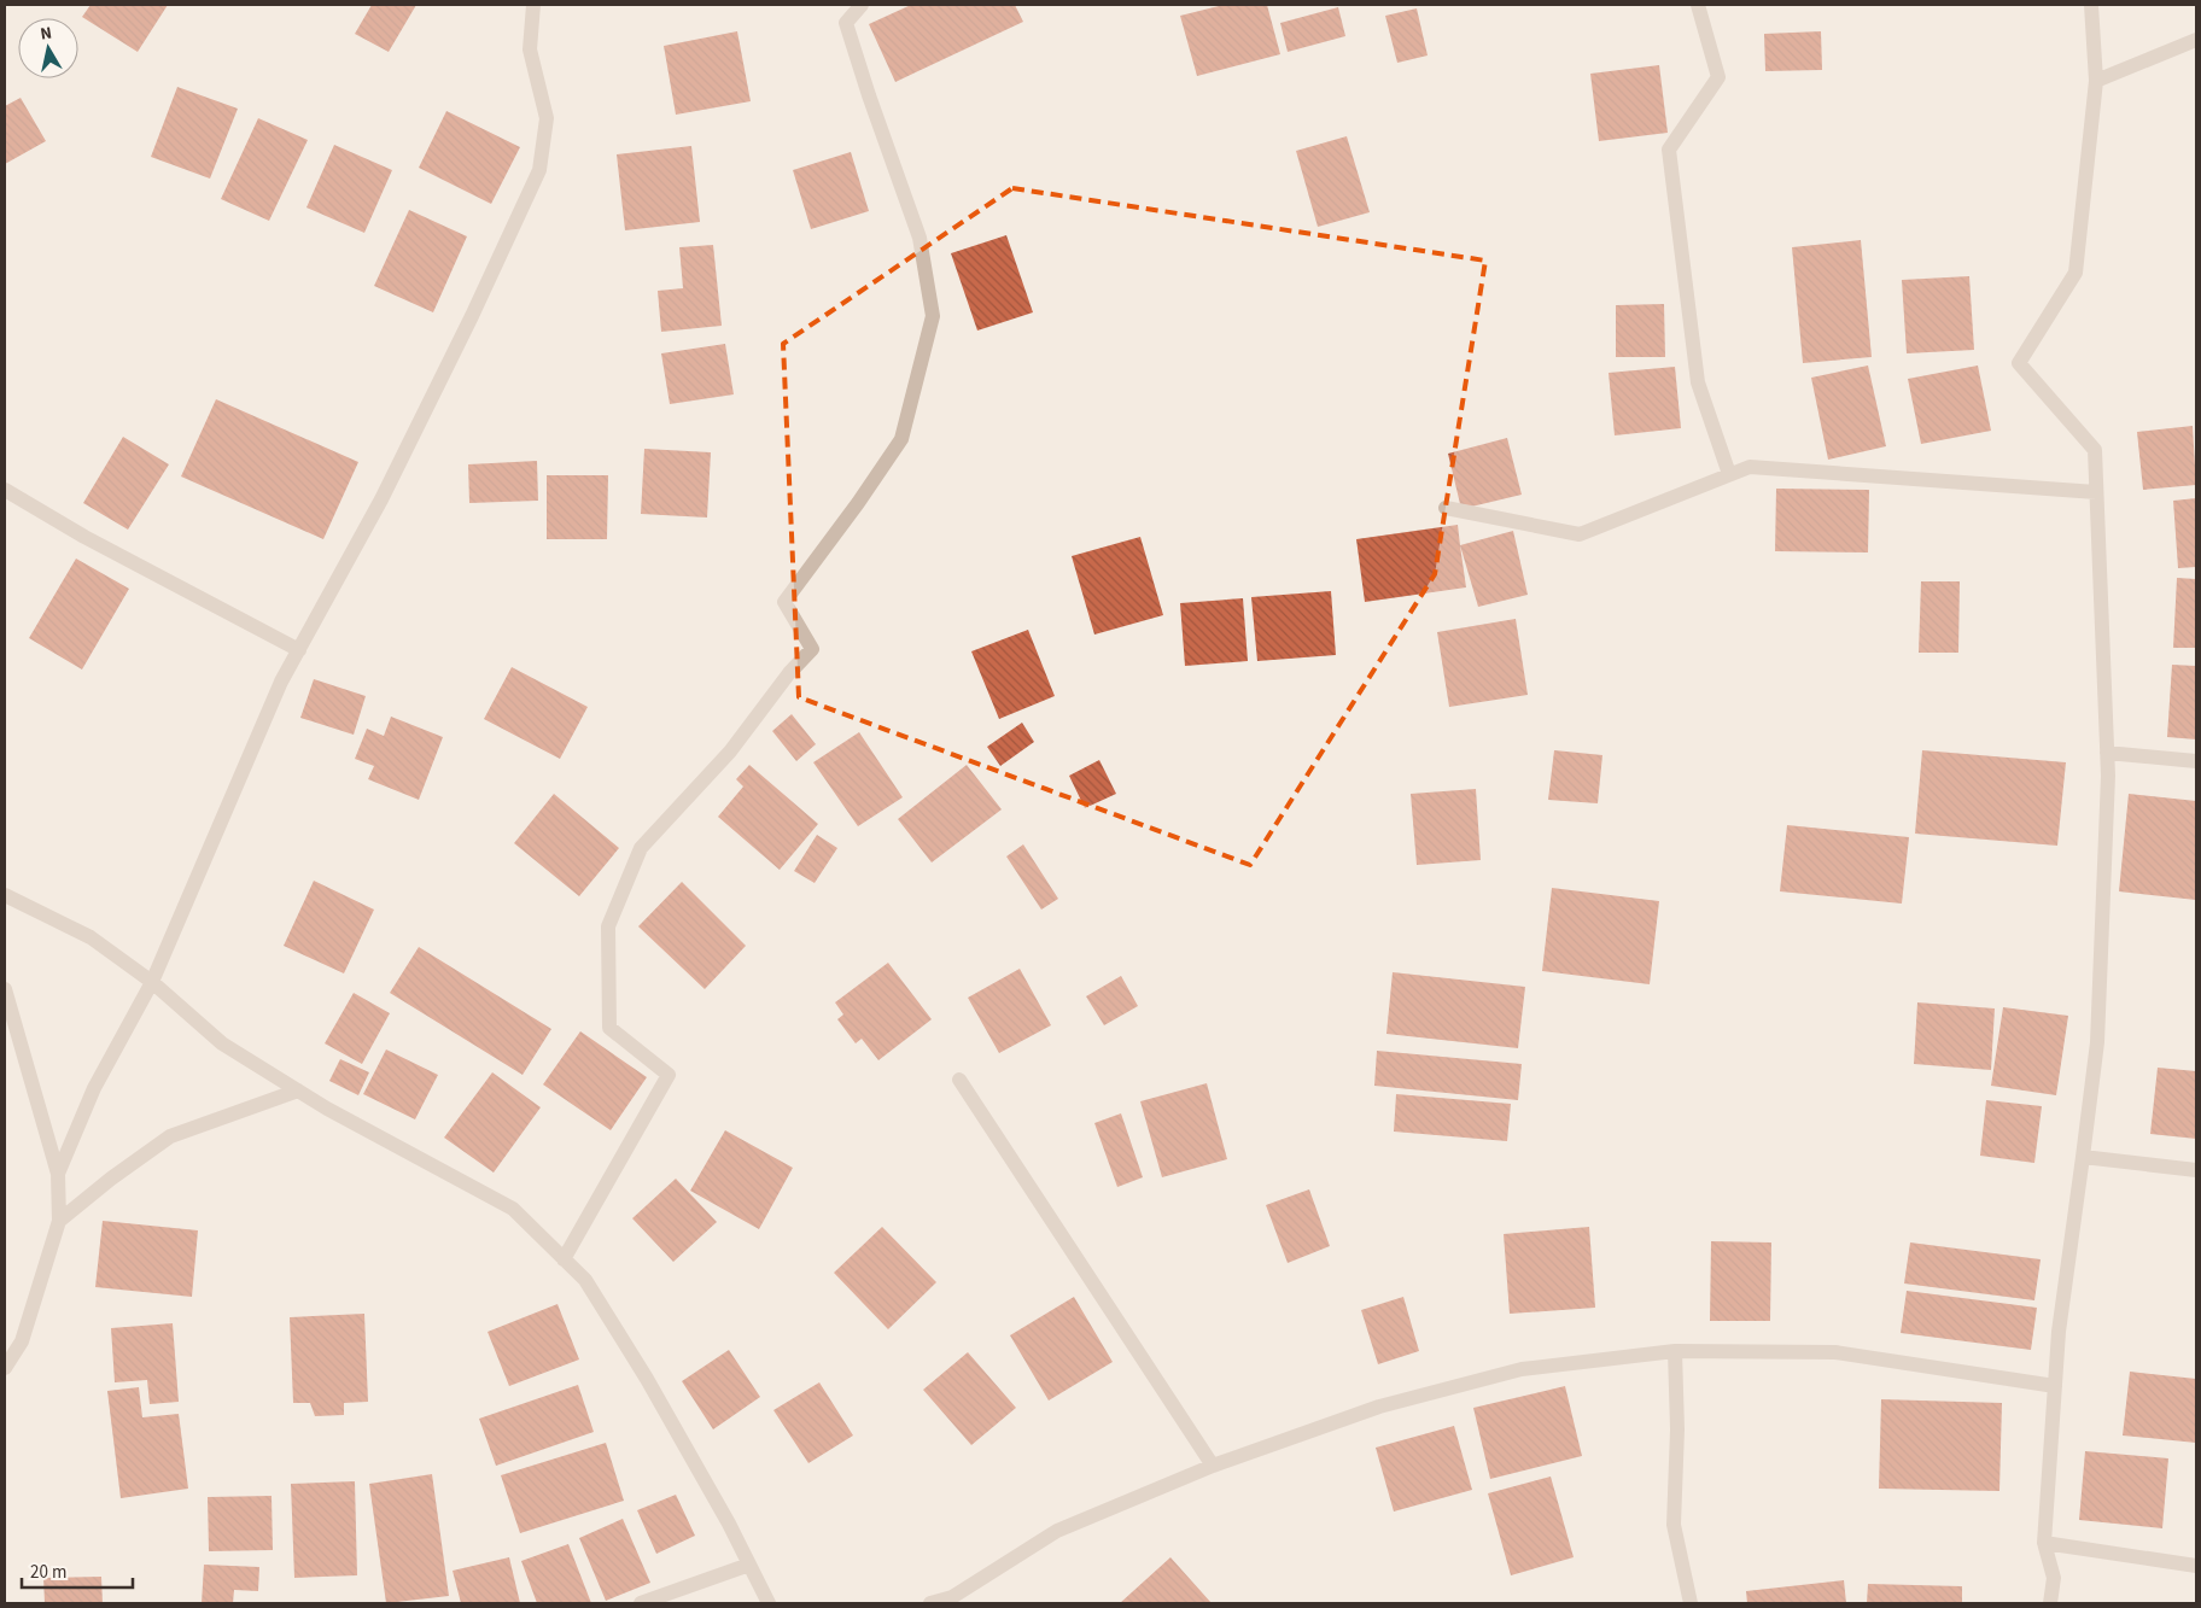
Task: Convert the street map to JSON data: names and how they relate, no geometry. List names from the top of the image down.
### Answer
{
  "scale_bar": "20 m",
  "north": "top"
}
